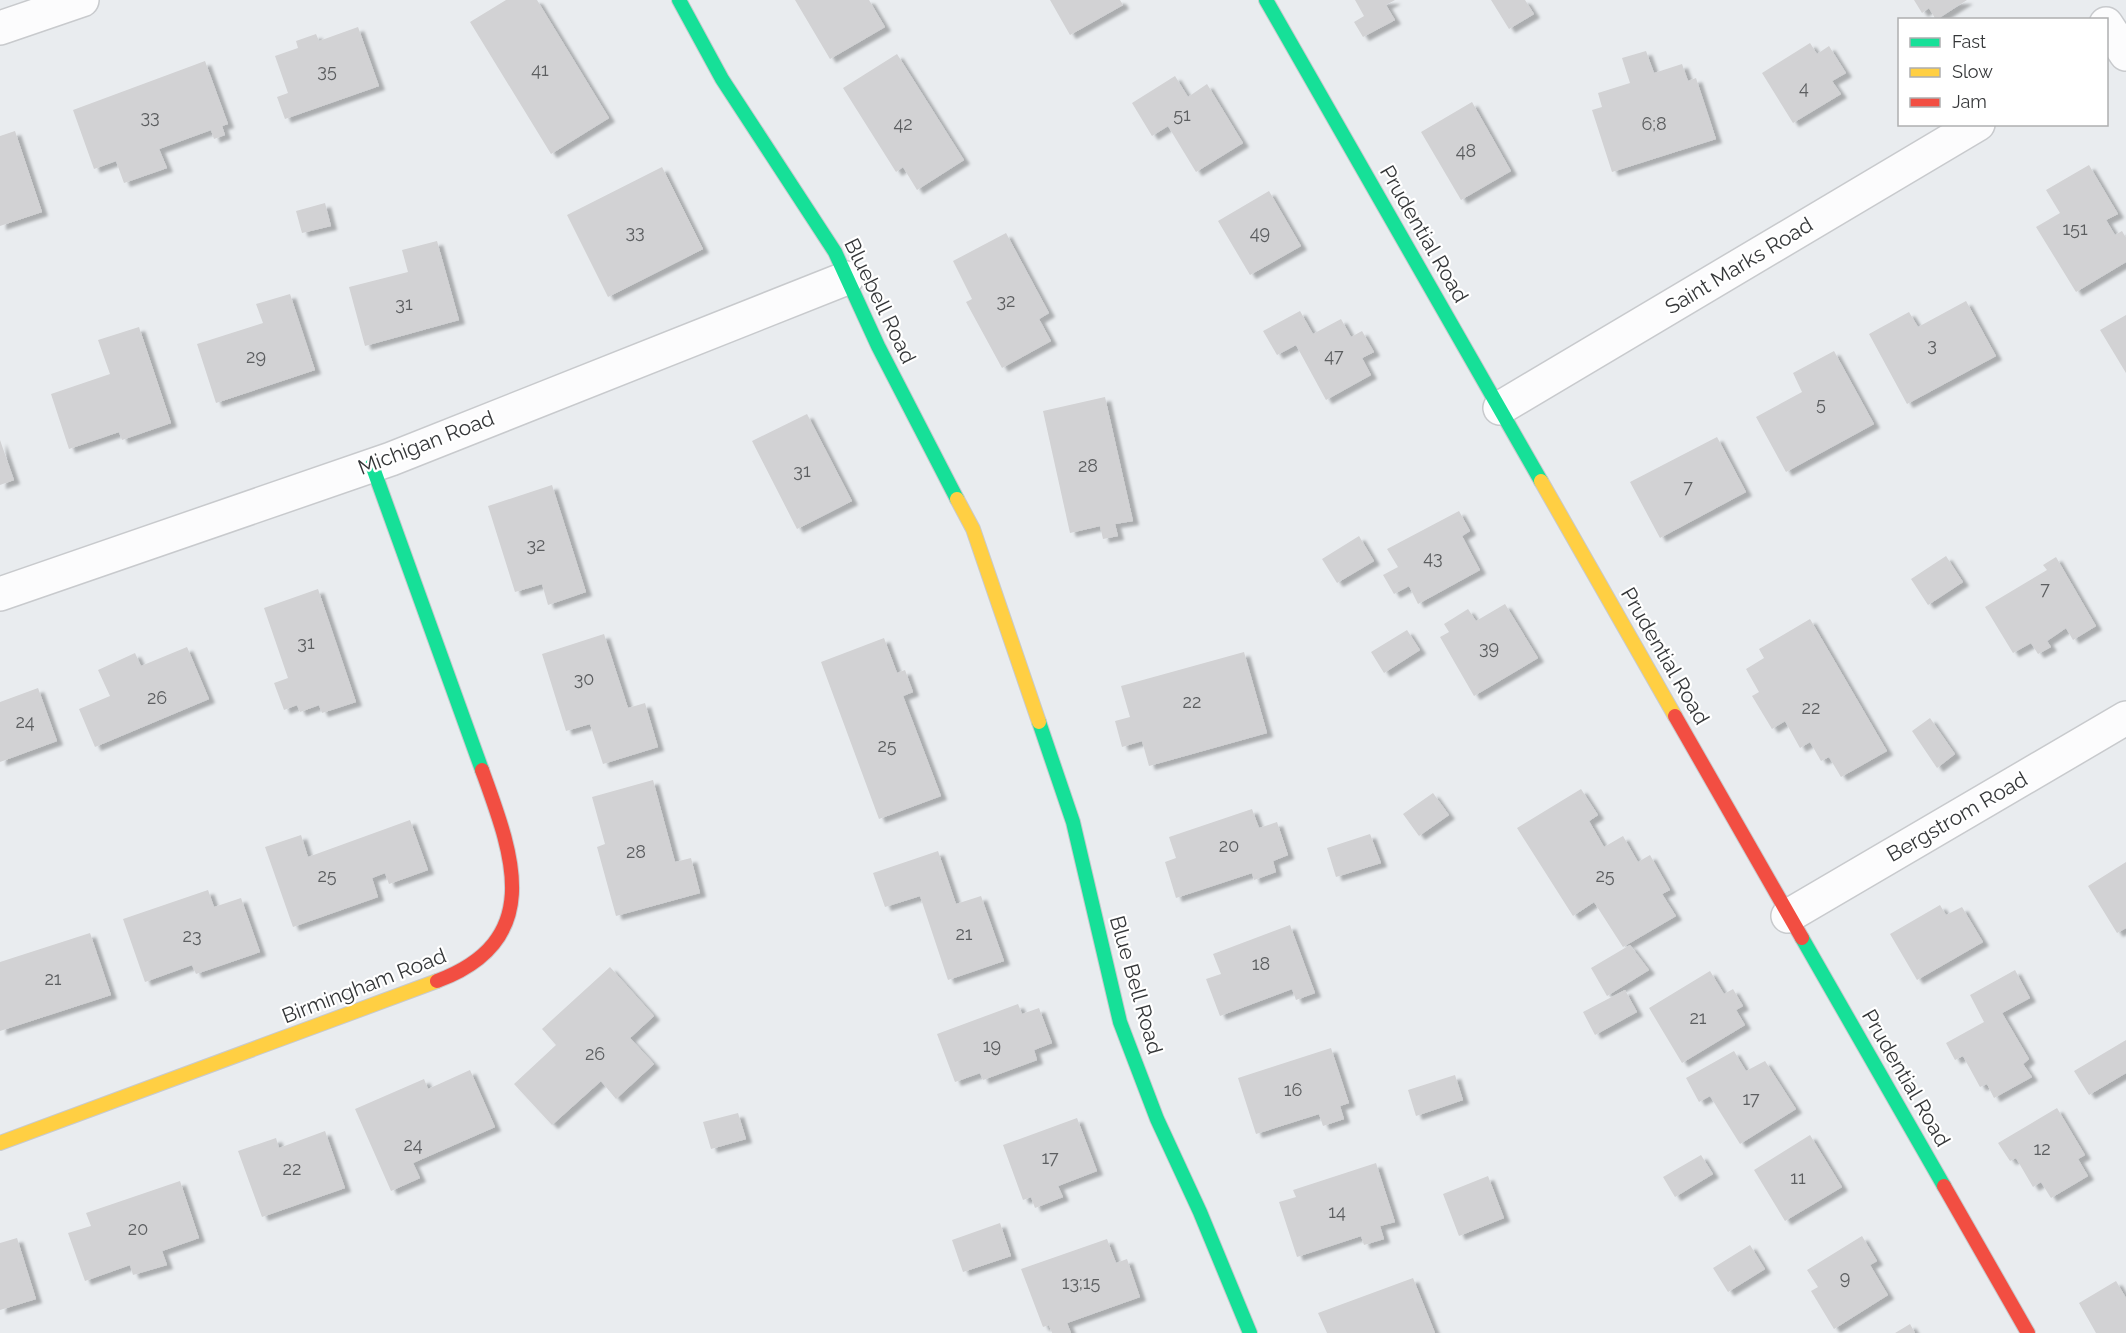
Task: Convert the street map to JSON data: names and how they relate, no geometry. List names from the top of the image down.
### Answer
{
  "streets": {
    "street": [
      "Prudential Road",
      "Saint Marks Road",
      "Bluebell Road",
      "Michigan Road",
      "Bergstrom Road",
      "Blue Bell Road",
      "Birmingham Road"
    ]
  },
  "crossings": [
    ["Prudential Road", "Saint Marks Road"],
    ["Prudential Road", "Bergstrom Road"],
    ["Bluebell Road", "Michigan Road"],
    ["Bluebell Road", "Blue Bell Road"],
    ["Michigan Road", "Birmingham Road"]
  ],
  "house_numbers": [
    "41",
    "35",
    "4",
    "51",
    "33",
    "42",
    "6;8",
    "48",
    "151",
    "33",
    "49",
    "32",
    "31",
    "3",
    "47",
    "29",
    "5",
    "28",
    "31",
    "7",
    "32",
    "43",
    "7",
    "31",
    "39",
    "30",
    "26",
    "22",
    "22",
    "24",
    "25",
    "20",
    "28",
    "25",
    "25",
    "21",
    "23",
    "18",
    "21",
    "21",
    "19",
    "26",
    "16",
    "17",
    "24",
    "12",
    "17",
    "22",
    "11",
    "14",
    "20",
    "9",
    "13;15"
  ],
  "legend": ["Fast", "Slow", "Jam"]
}
